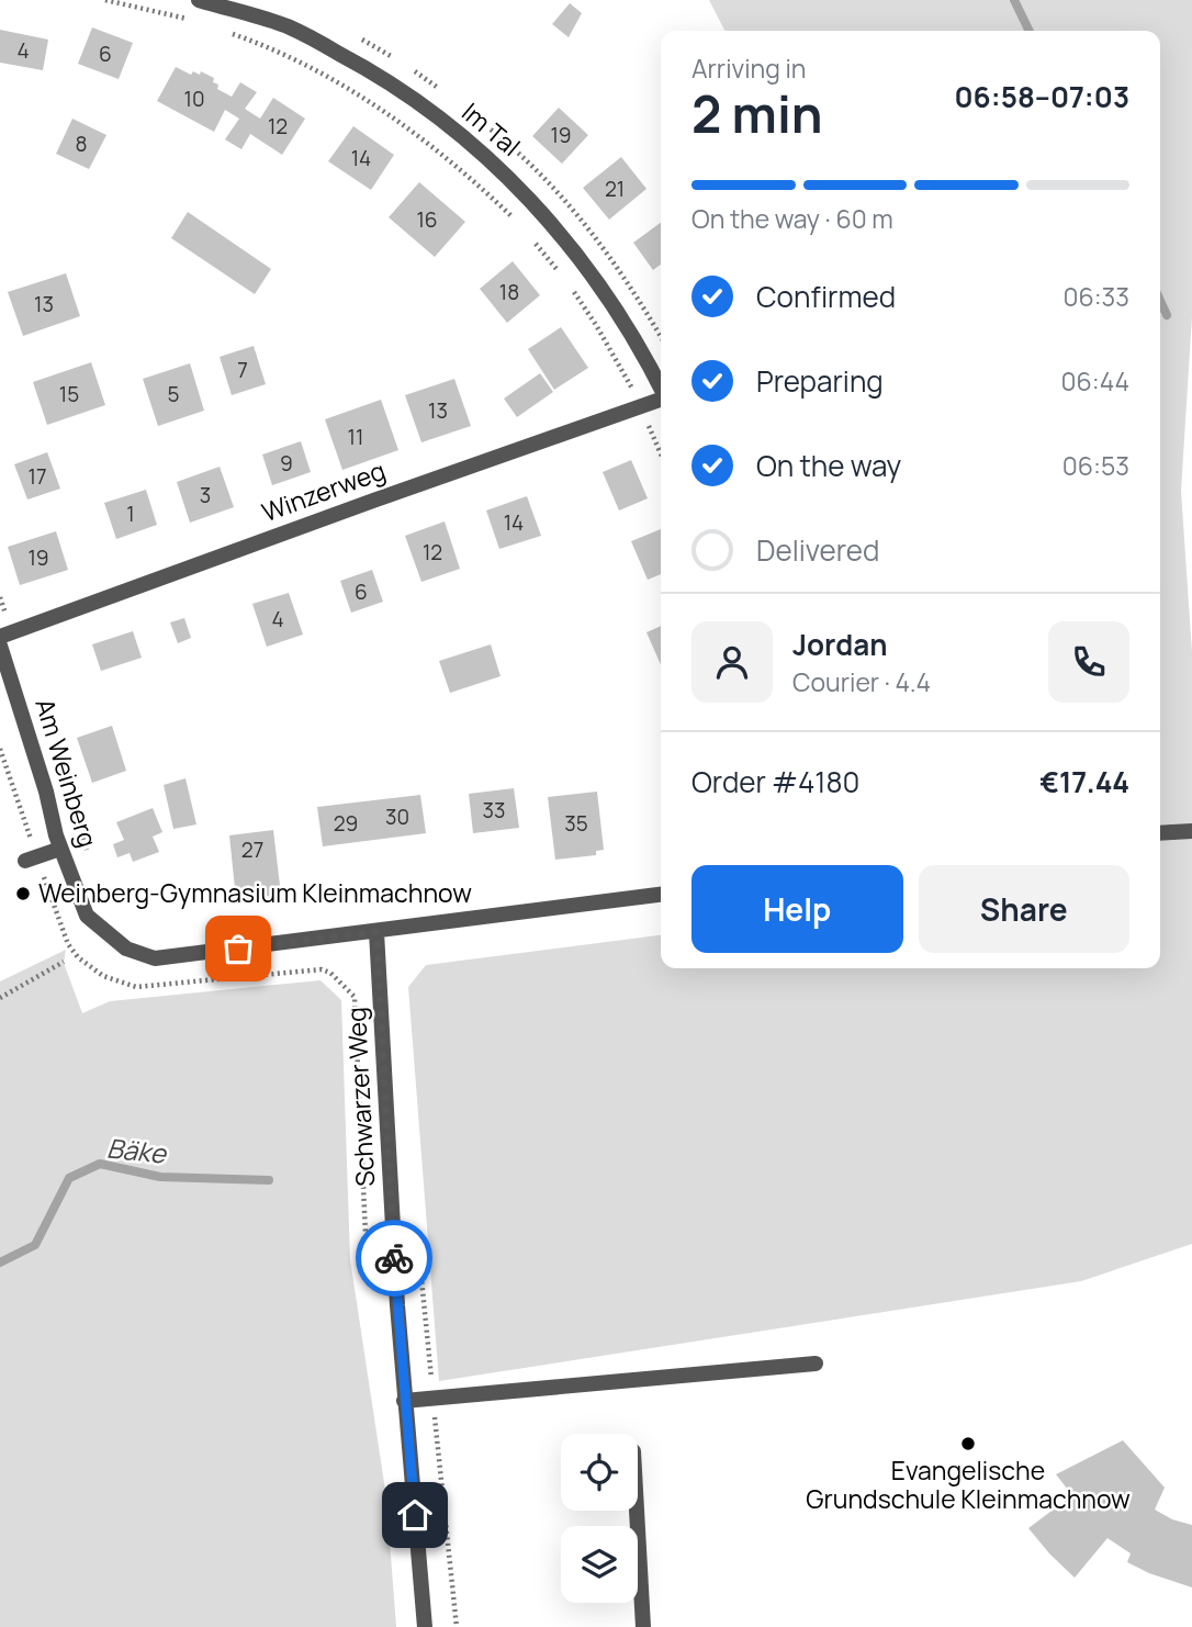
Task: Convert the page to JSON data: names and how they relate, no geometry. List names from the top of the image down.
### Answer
{
  "streets": {
    "street": [
      "Im Tal",
      "Winzerweg",
      "Am Weinberg",
      "Schwarzer Weg"
    ]
  },
  "crossings": [
    ["Am Weinberg", "Schwarzer Weg"]
  ],
  "water": ["Bäke"],
  "places": ["Weinberg-Gymnasium Kleinmachnow", "Evangelische Grundschule Kleinmachnow"],
  "house_numbers": [
    "4",
    "6",
    "10",
    "12",
    "19",
    "8",
    "14",
    "21",
    "16",
    "18",
    "13",
    "7",
    "15",
    "5",
    "13",
    "11",
    "9",
    "17",
    "3",
    "1",
    "14",
    "12",
    "19",
    "6",
    "4",
    "33",
    "30",
    "29",
    "35",
    "27"
  ],
  "page": {
    "heading": ["2 min", "Arriving in", "06:58–07:03"],
    "panel": [
      "Jordan",
      "Courier · 4.4",
      "Order #4180",
      "€17.44"
    ],
    "bar": "On the way · 60 m",
    "list": [
      ["Confirmed", "06:33"],
      ["Preparing", "06:44"],
      ["On the way", "06:53"],
      "Delivered"
    ],
    "buttons": ["Help", "Share"]
  }
}
